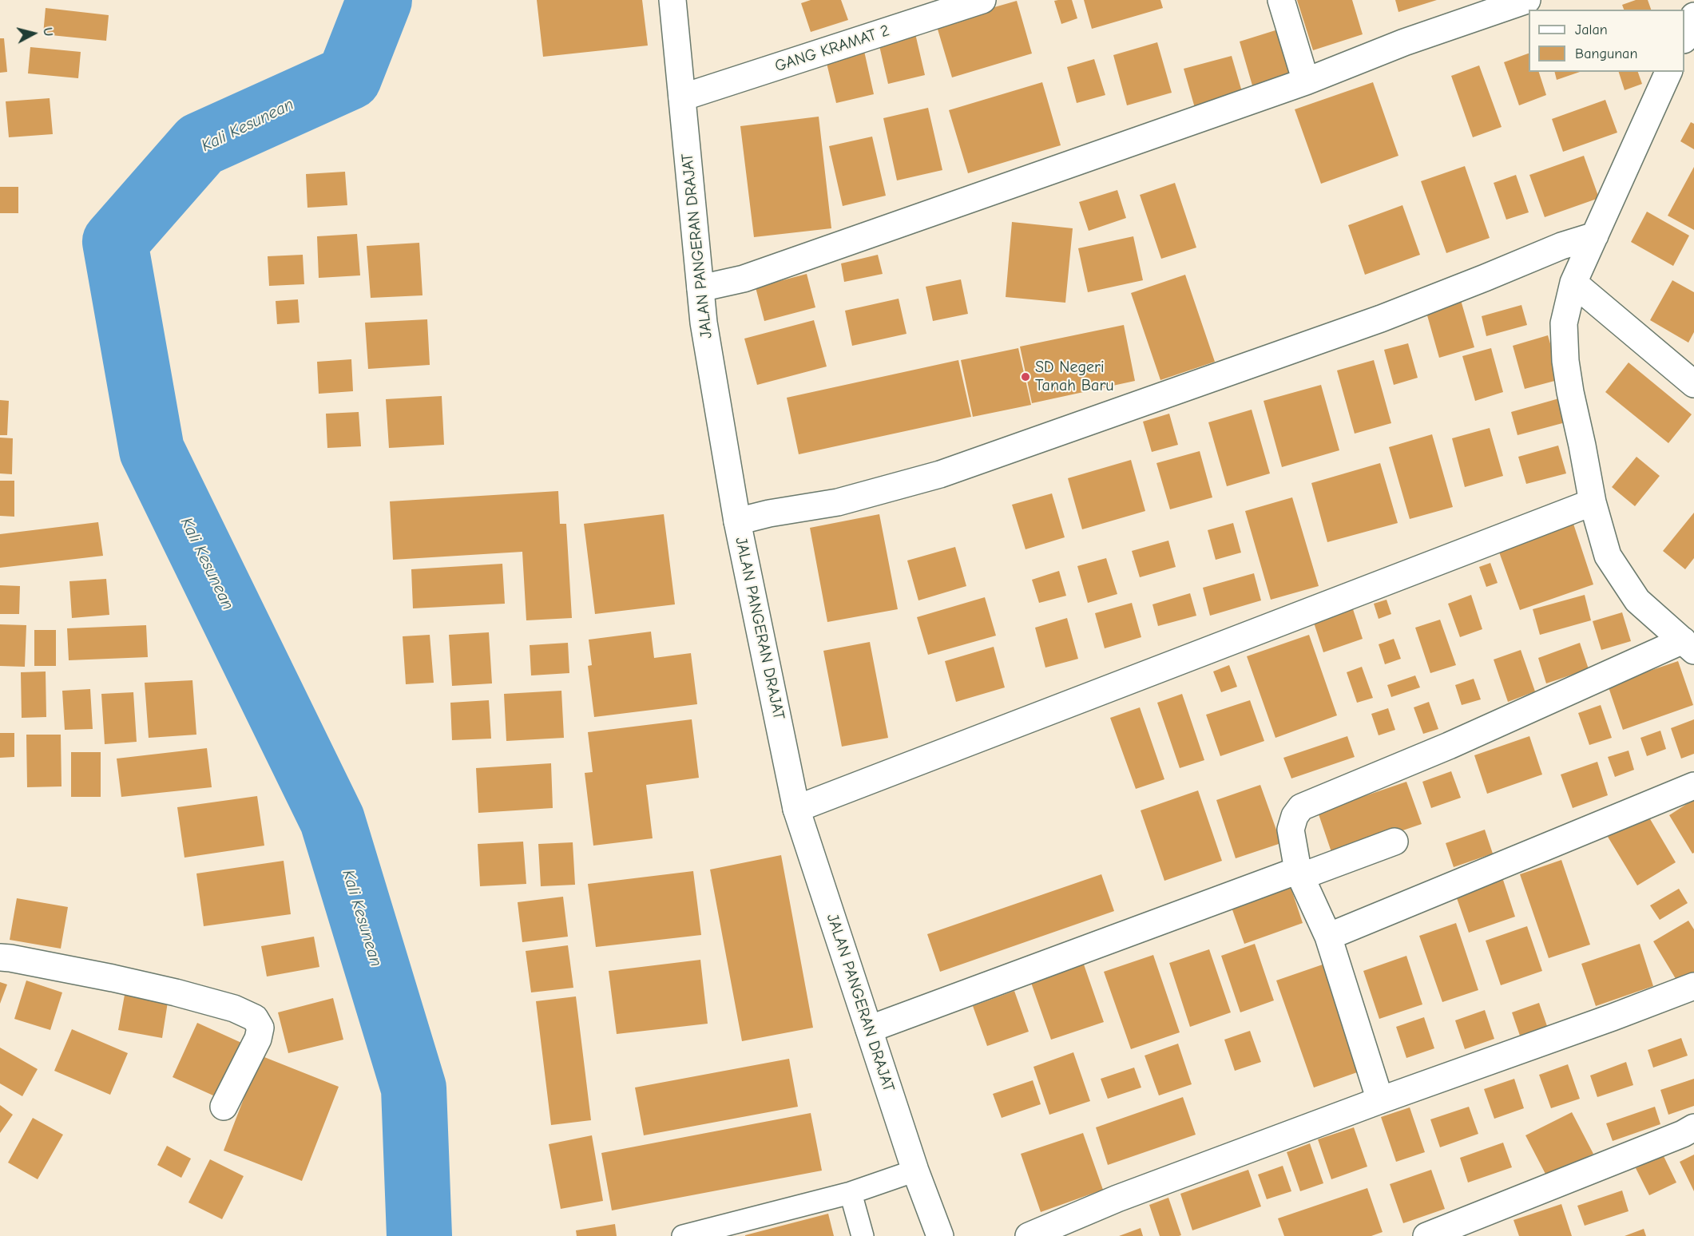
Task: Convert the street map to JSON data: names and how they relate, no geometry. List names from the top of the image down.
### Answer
{
  "streets": {
    "street": ["GANG KRAMAT 2", "JALAN PANGERAN DRAJAT"]
  },
  "crossings": [
    ["GANG KRAMAT 2", "JALAN PANGERAN DRAJAT"]
  ],
  "water": ["Kali Kesunean"],
  "places": ["SD Negeri Tanah Baru"],
  "legend": ["Jalan", "Bangunan"],
  "north": "right"
}
